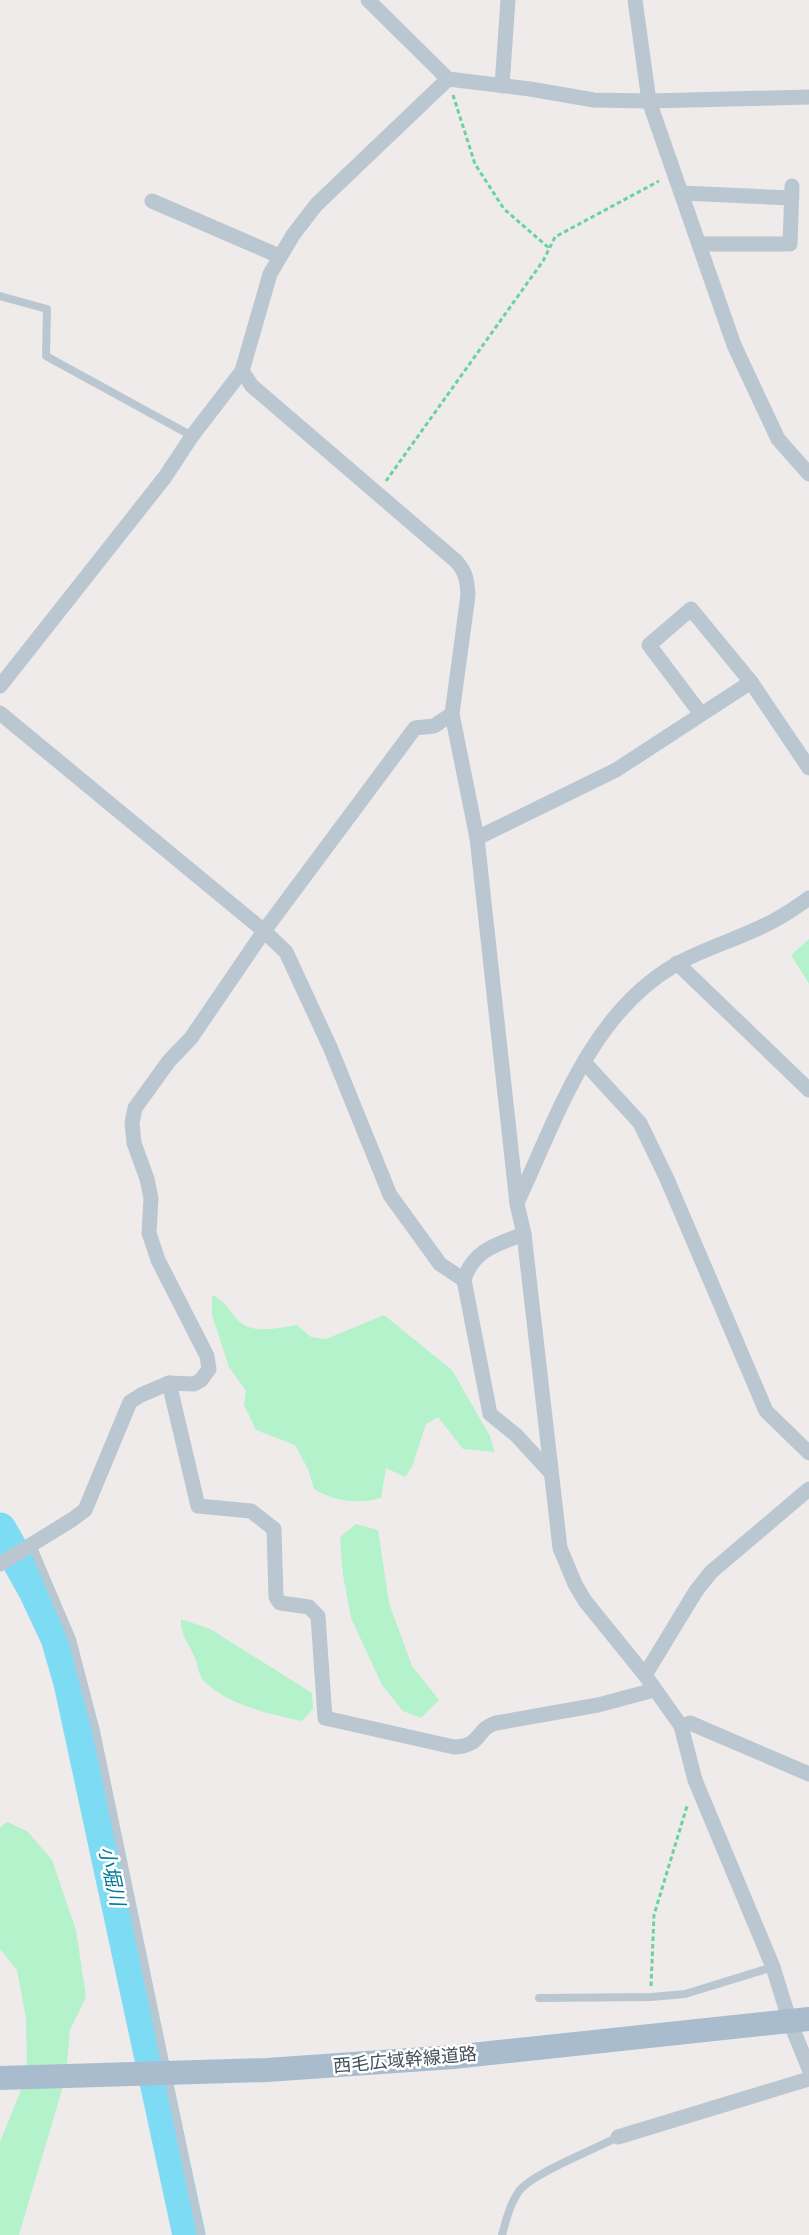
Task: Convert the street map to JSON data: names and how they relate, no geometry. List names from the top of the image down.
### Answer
{
  "streets": {
    "main road": ["西毛広域幹線道路"]
  },
  "water": ["小堀川"]
}
